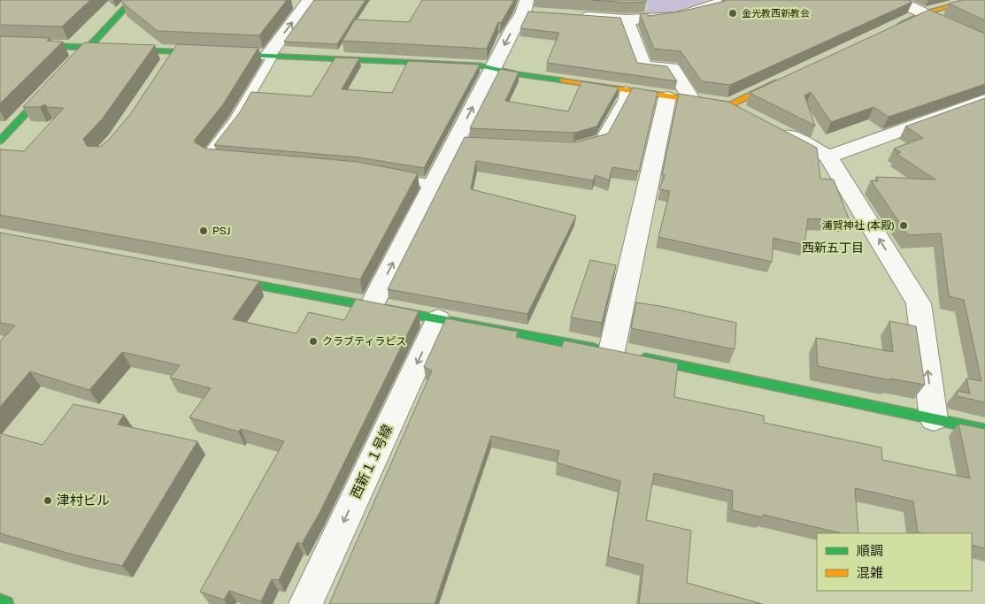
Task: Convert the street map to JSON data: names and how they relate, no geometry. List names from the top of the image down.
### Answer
{
  "streets": {
    "street": ["西新１１号線"]
  },
  "one_way": ["西新１１号線"],
  "districts": ["西新五丁目"],
  "places": [
    "金光教西新教会",
    "浦賀神社 (本殿)",
    "PSJ",
    "クラブティラピス",
    "津村ビル"
  ],
  "legend": ["順調", "混雑"]
}
